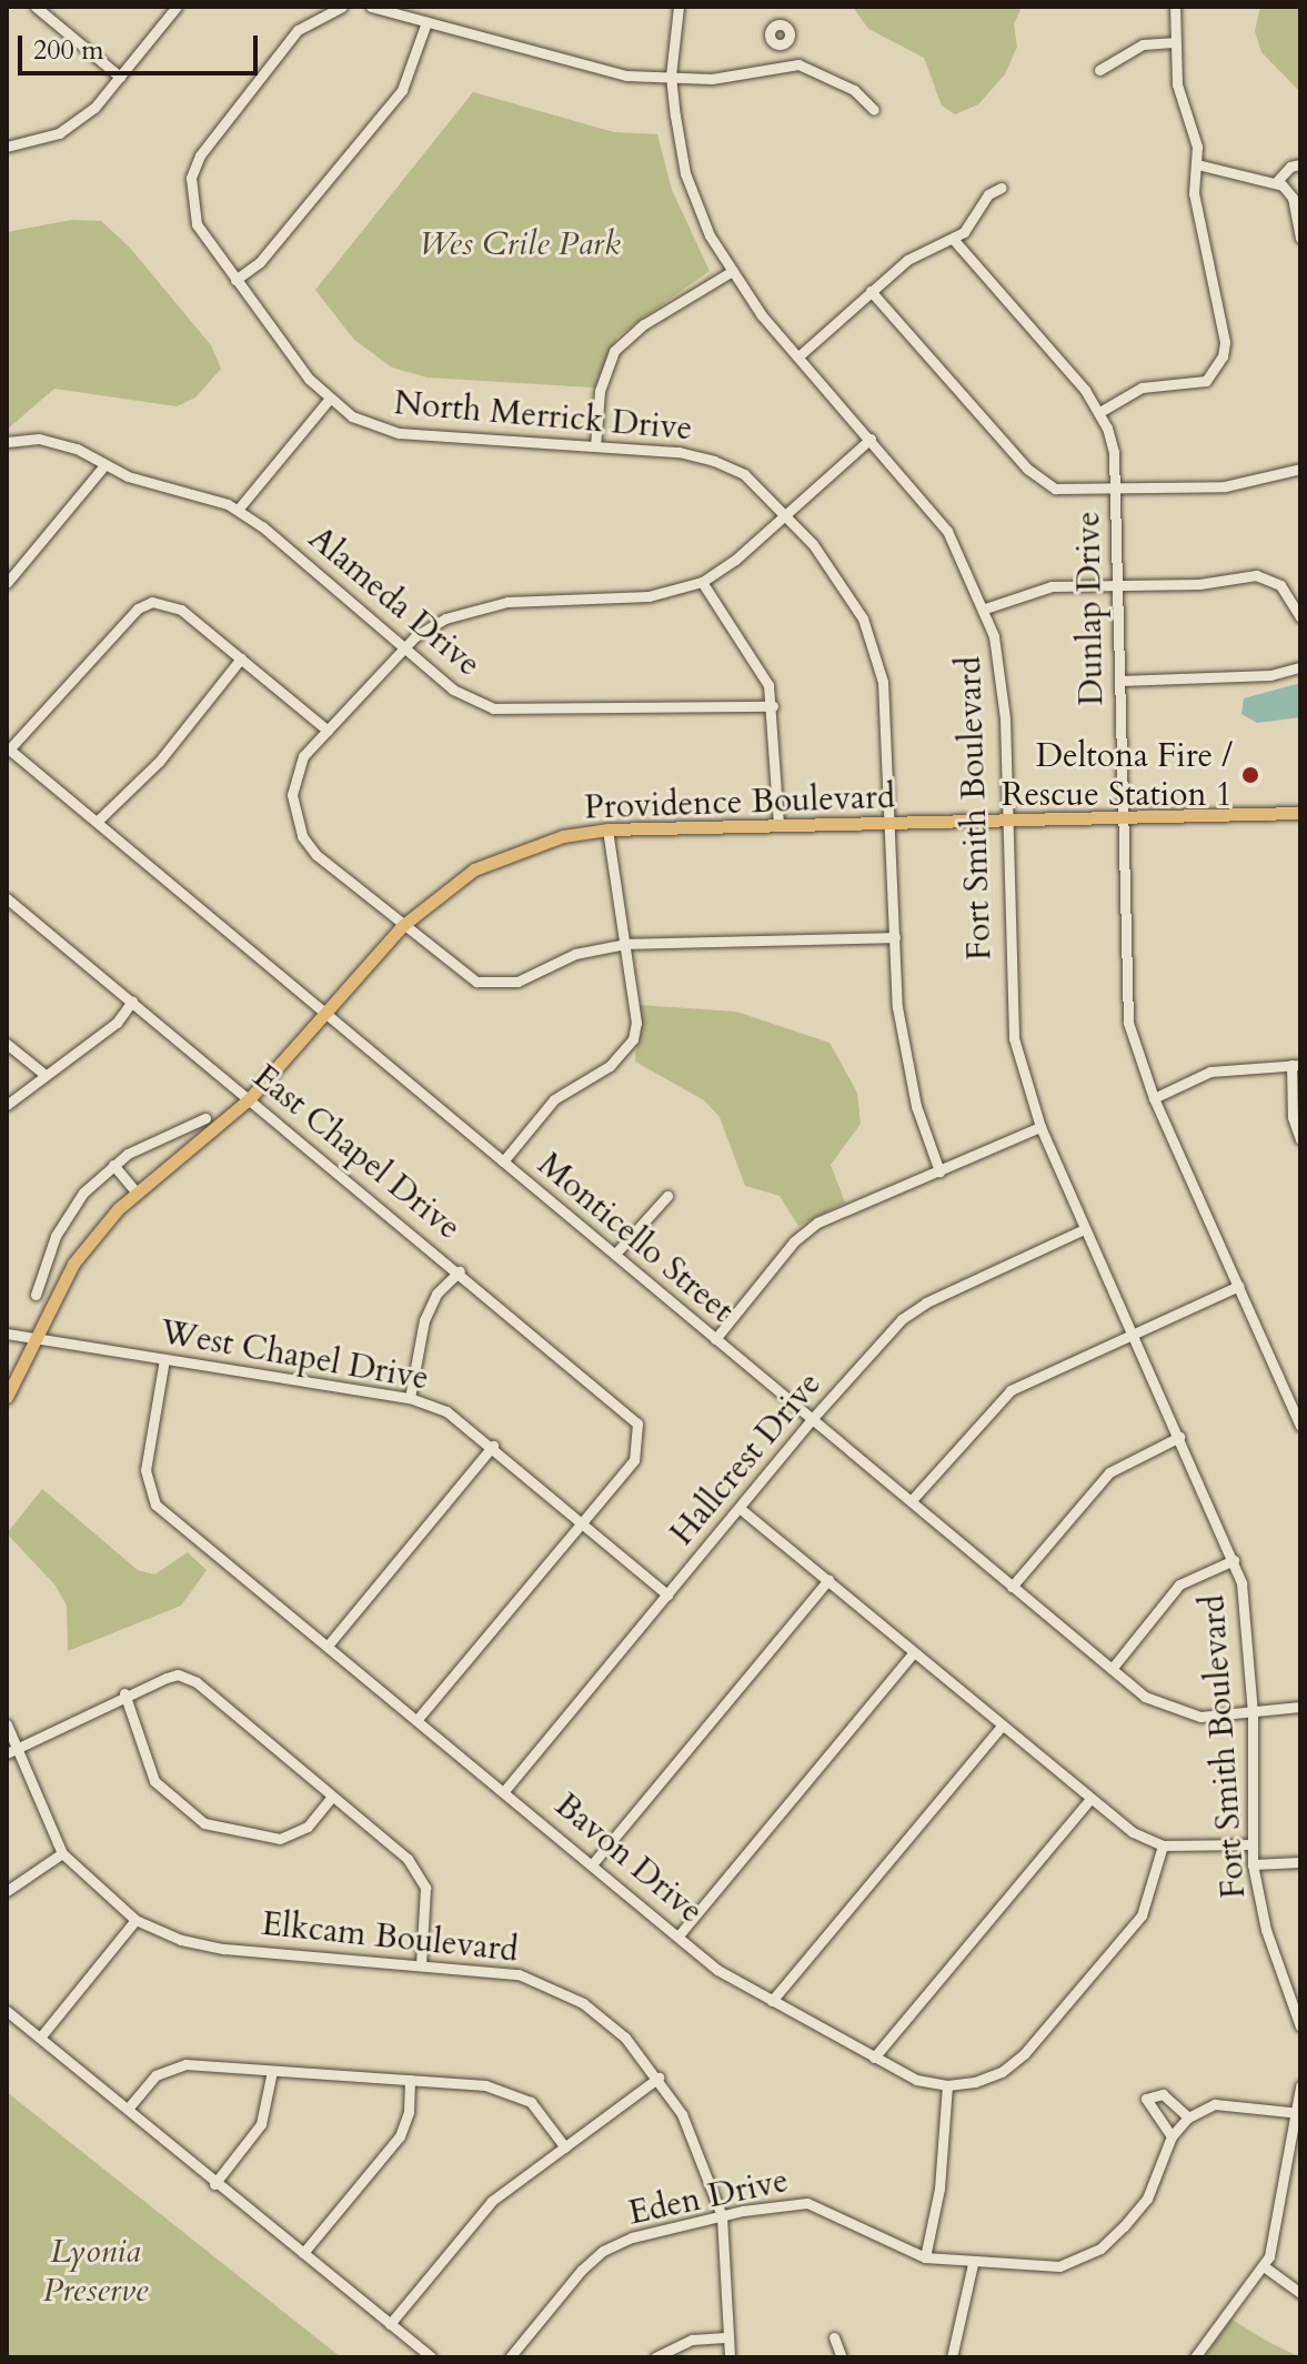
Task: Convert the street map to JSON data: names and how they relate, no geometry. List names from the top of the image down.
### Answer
{
  "streets": {
    "main road": ["Providence Boulevard"],
    "street": [
      "North Merrick Drive",
      "Alameda Drive",
      "Dunlap Drive",
      "Fort Smith Boulevard",
      "East Chapel Drive",
      "Monticello Street",
      "West Chapel Drive",
      "Hallcrest Drive",
      "Bavon Drive",
      "Elkcam Boulevard",
      "Eden Drive"
    ]
  },
  "crossings": [
    ["North Merrick Drive", "Providence Boulevard"],
    ["Dunlap Drive", "Providence Boulevard"],
    ["Providence Boulevard", "Fort Smith Boulevard"],
    ["Providence Boulevard", "East Chapel Drive"],
    ["Providence Boulevard", "Monticello Street"],
    ["Providence Boulevard", "West Chapel Drive"],
    ["Fort Smith Boulevard", "Monticello Street"],
    ["Fort Smith Boulevard", "Hallcrest Drive"],
    ["East Chapel Drive", "West Chapel Drive"],
    ["Monticello Street", "Hallcrest Drive"],
    ["West Chapel Drive", "Hallcrest Drive"],
    ["West Chapel Drive", "Bavon Drive"],
    ["Hallcrest Drive", "Bavon Drive"],
    ["Elkcam Boulevard", "Eden Drive"]
  ],
  "parks": ["Wes Crile Park", "Lyonia Preserve"],
  "places": ["Deltona Fire / Rescue Station 1"],
  "scale_bar": "200 m"
}
